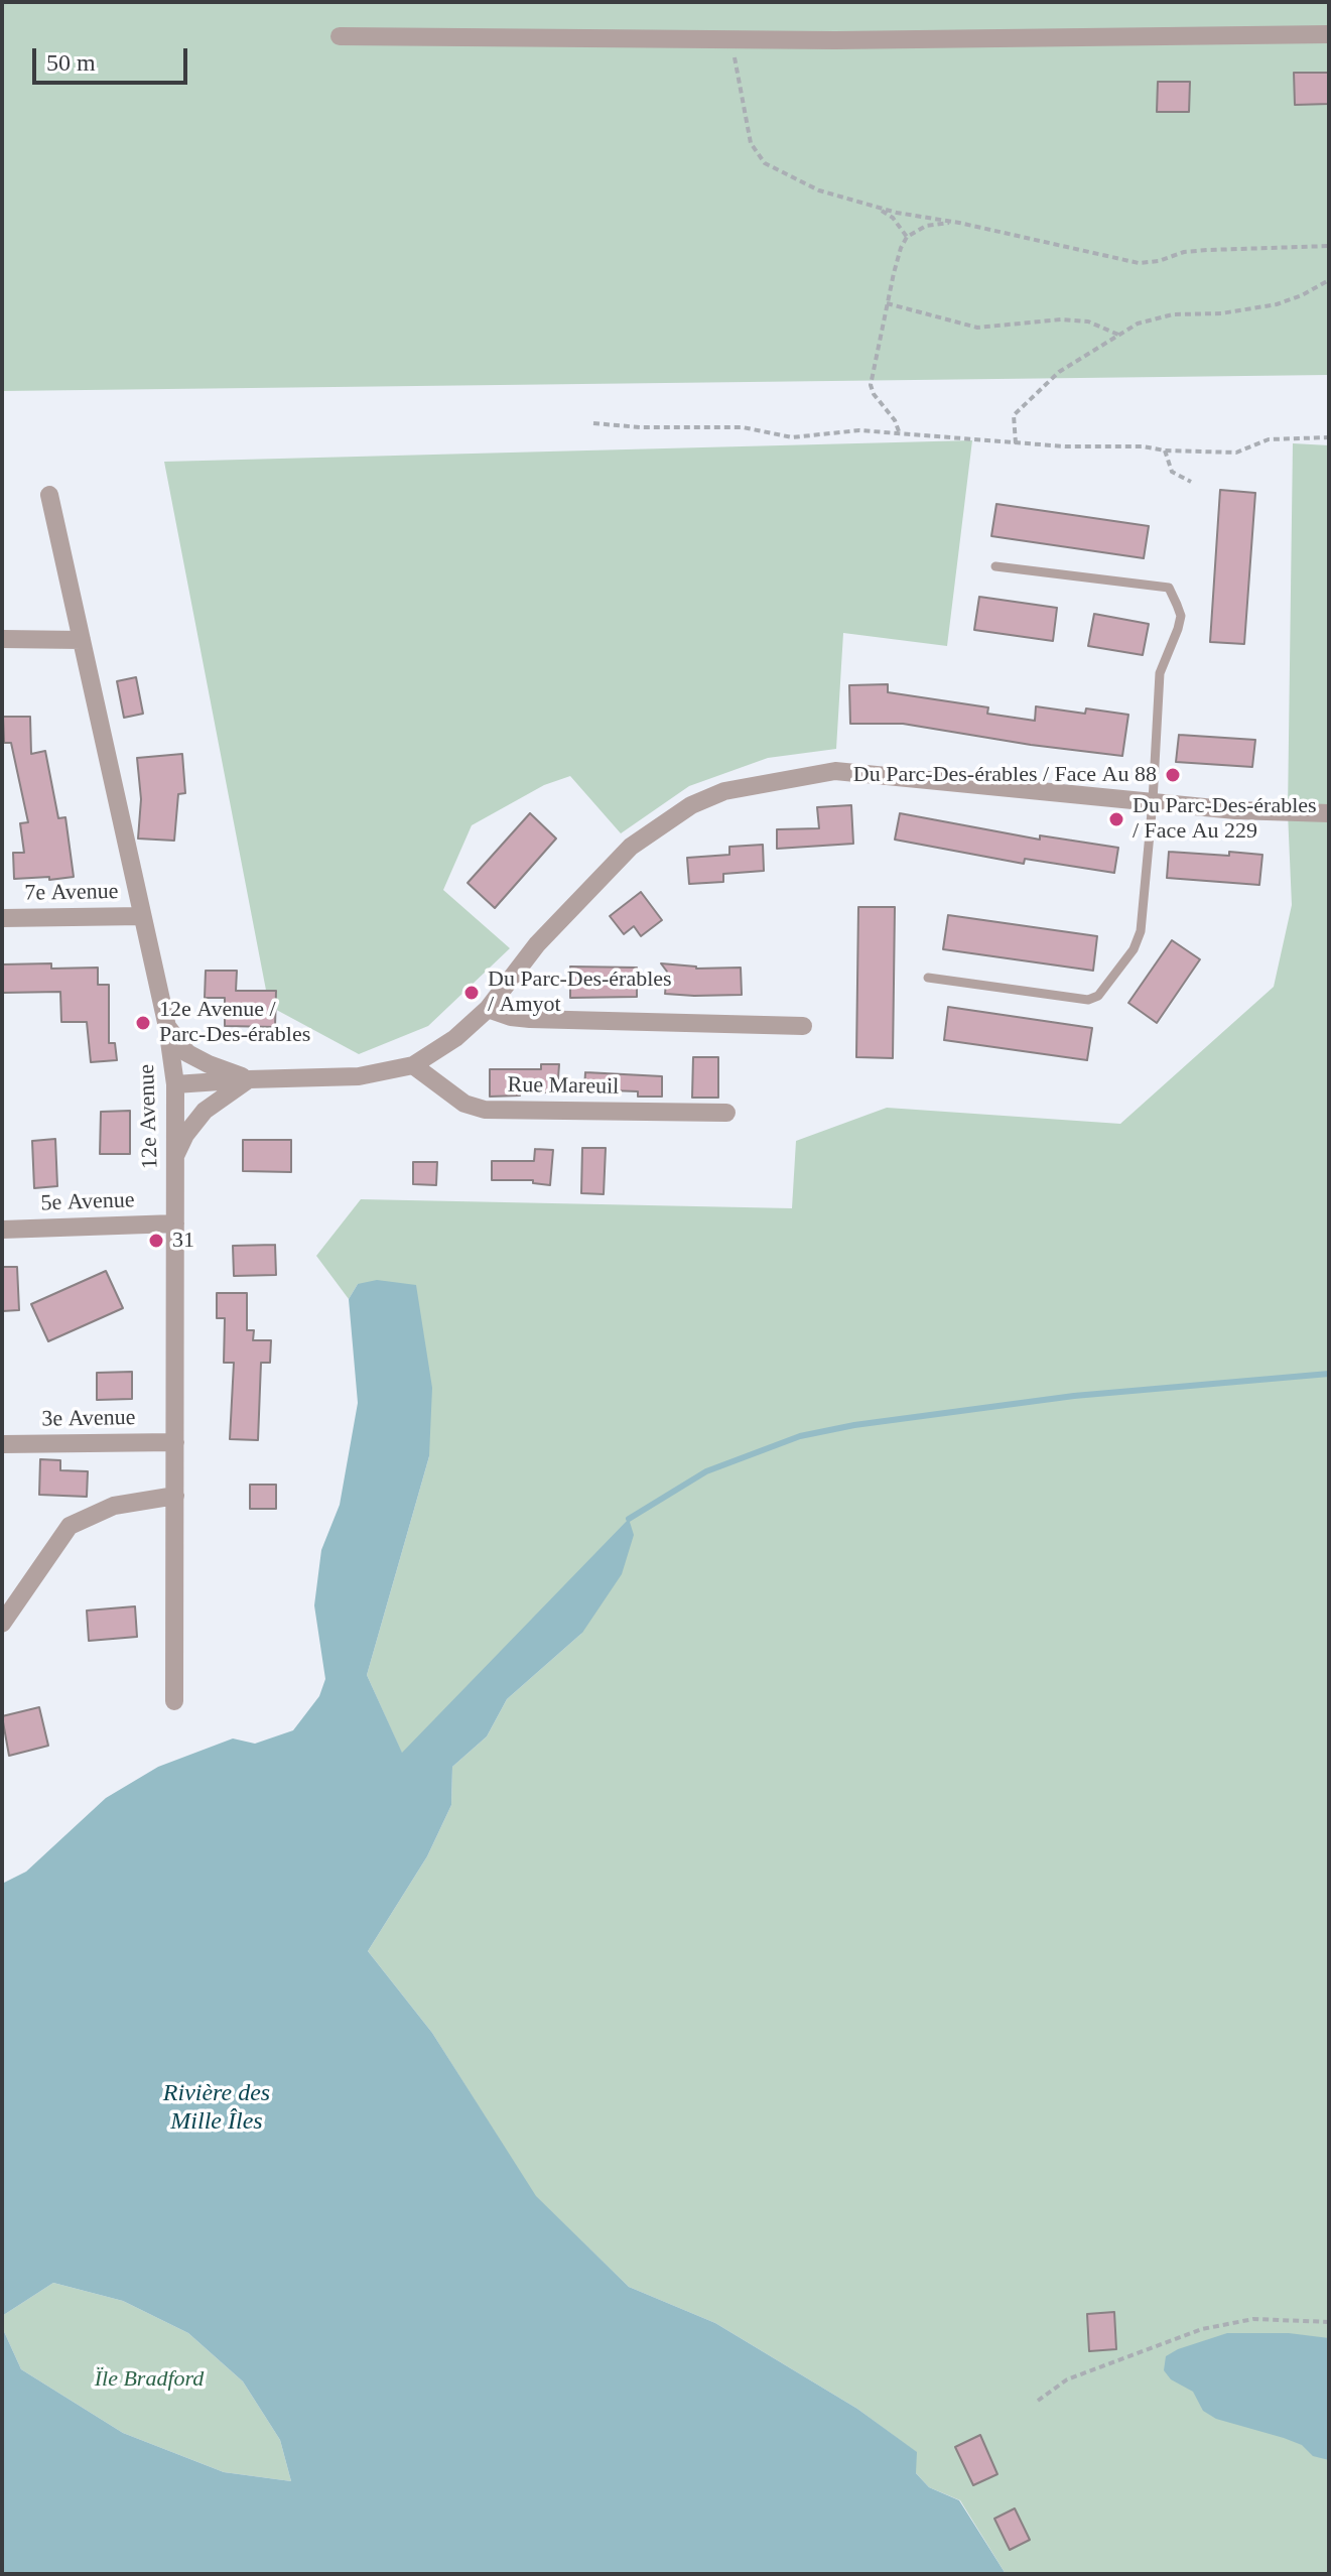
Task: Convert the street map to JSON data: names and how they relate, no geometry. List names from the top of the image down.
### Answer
{
  "streets": {
    "street": [
      "7e Avenue",
      "Rue Mareuil",
      "12e Avenue",
      "5e Avenue",
      "3e Avenue"
    ]
  },
  "crossings": [
    ["7e Avenue", "12e Avenue"],
    ["12e Avenue", "5e Avenue"],
    ["12e Avenue", "3e Avenue"]
  ],
  "water": ["Rivière des Mille Îles"],
  "parks": ["Ïle Bradford"],
  "places": [
    "Du Parc-Des-érables / Face Au 88",
    "Du Parc-Des-érables / Face Au 229",
    "Du Parc-Des-érables / Amyot",
    "12e Avenue / Parc-Des-érables",
    "31"
  ],
  "scale_bar": "50 m"
}
